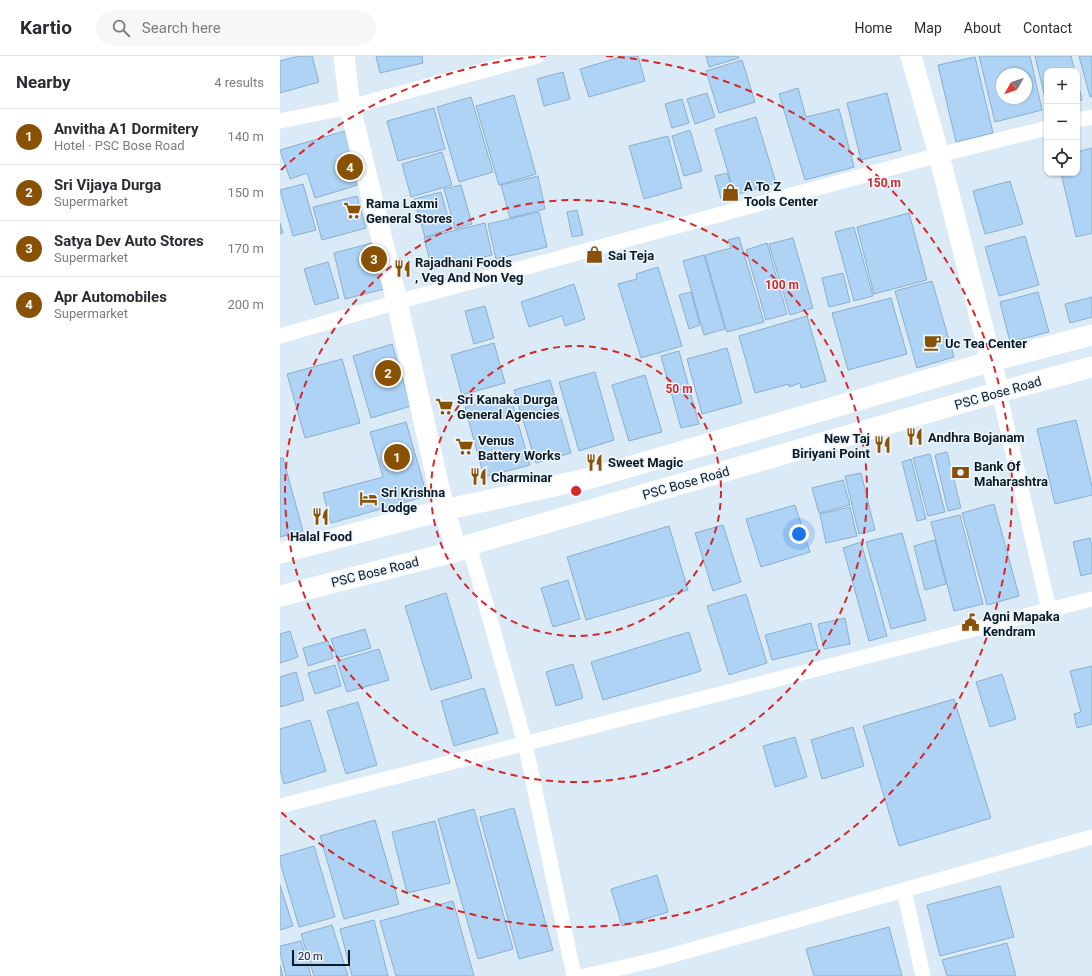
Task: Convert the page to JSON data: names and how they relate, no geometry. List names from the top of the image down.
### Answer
{
  "streets": {
    "street": ["PSC Bose Road"]
  },
  "places": {
    "shop": ["A To Z Tools Center", "Sai Teja"],
    "supermarket": ["Rama Laxmi General Stores", "Sri Kanaka Durga General Agencies", "Venus Battery Works"],
    "restaurant": [
      "Rajadhani Foods , Veg And Non Veg",
      "Andhra Bojanam",
      "New Taj Biriyani Point",
      "Sweet Magic",
      "Charminar",
      "Halal Food"
    ],
    "cafe": ["Uc Tea Center"],
    "bank": ["Bank Of Maharashtra"],
    "hotel": ["Sri Krishna Lodge"],
    "public building": ["Agni Mapaka Kendram"]
  },
  "scale_bar": "20 m",
  "north": "bottom left",
  "page": {
    "header": "Kartio",
    "search": "Search here",
    "nav": [
      "Home",
      "Map",
      "About",
      "Contact"
    ],
    "heading": ["Nearby", "4 results"],
    "map_buttons": ["+", "−"],
    "list": [
      {
        "mark": "1",
        "name": "Anvitha A1 Dormitery",
        "note": "Hotel · PSC Bose Road",
        "value": "140 m"
      },
      {
        "mark": "2",
        "name": "Sri Vijaya Durga",
        "note": "Supermarket",
        "value": "150 m"
      },
      {
        "mark": "3",
        "name": "Satya Dev Auto Stores",
        "note": "Supermarket",
        "value": "170 m"
      },
      {
        "mark": "4",
        "name": "Apr Automobiles",
        "note": "Supermarket",
        "value": "200 m"
      }
    ],
    "pins": [
      "4",
      "3",
      "2",
      "1"
    ],
    "scale": "20 m"
  },
  "rings": ["150 m", "100 m", "50 m"]
}
